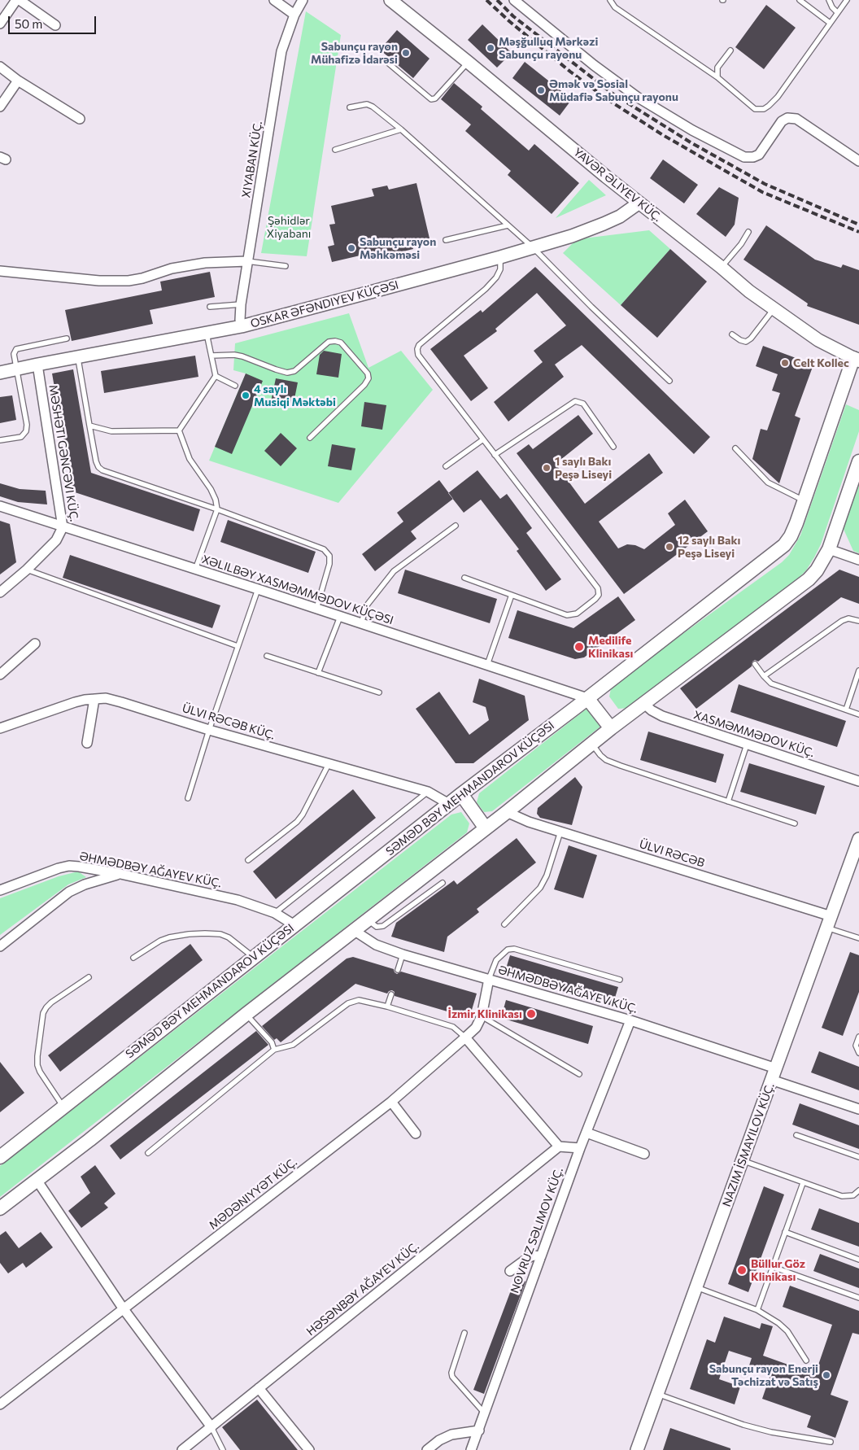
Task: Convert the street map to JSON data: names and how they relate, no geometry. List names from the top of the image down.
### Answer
{
  "streets": {
    "main road": ["SƏMƏD BƏY MEHMANDAROV KÜÇƏSI"],
    "street": [
      "XIYABAN KÜÇ.",
      "YAVƏR ƏLIYEV KÜÇ.",
      "OSKAR ƏFƏNDIYEV KÜÇƏSI",
      "MƏSHƏTI GƏNCƏVI KÜÇ.",
      "XƏLILBƏY XASMƏMMƏDOV KÜÇƏSI",
      "ÜLVI RƏCƏB KÜÇ.",
      "XASMƏMMƏDOV KÜÇ.",
      "ÜLVI RƏCƏB",
      "ƏHMƏDBƏY AĞAYEV KÜÇ.",
      "MƏDƏNIYYƏT KÜÇ.",
      "NOVRUZ SƏLIMOV KÜÇ.",
      "HƏSƏNBƏY AĞAYEV KÜÇ."
    ]
  },
  "crossings": [
    ["XIYABAN KÜÇ.", "OSKAR ƏFƏNDIYEV KÜÇƏSI"],
    ["YAVƏR ƏLIYEV KÜÇ.", "OSKAR ƏFƏNDIYEV KÜÇƏSI"],
    ["YAVƏR ƏLIYEV KÜÇ.", "SƏMƏD BƏY MEHMANDAROV KÜÇƏSI"],
    ["OSKAR ƏFƏNDIYEV KÜÇƏSI", "MƏSHƏTI GƏNCƏVI KÜÇ."],
    ["MƏSHƏTI GƏNCƏVI KÜÇ.", "XƏLILBƏY XASMƏMMƏDOV KÜÇƏSI"],
    ["XƏLILBƏY XASMƏMMƏDOV KÜÇƏSI", "SƏMƏD BƏY MEHMANDAROV KÜÇƏSI"],
    ["ÜLVI RƏCƏB KÜÇ.", "SƏMƏD BƏY MEHMANDAROV KÜÇƏSI"],
    ["SƏMƏD BƏY MEHMANDAROV KÜÇƏSI", "ƏHMƏDBƏY AĞAYEV KÜÇ."],
    ["ƏHMƏDBƏY AĞAYEV KÜÇ.", "MƏDƏNIYYƏT KÜÇ."],
    ["ƏHMƏDBƏY AĞAYEV KÜÇ.", "NOVRUZ SƏLIMOV KÜÇ."]
  ],
  "parks": ["Şəhidlər Xiyabanı"],
  "places": [
    "Məşğulluq Mərkəzi Sabunçu rayonu",
    "Sabunçu rayon Mühafizə İdarəsi",
    "Əmək və Sosial Müdafiə Sabunçu rayonu",
    "Sabunçu rayon Məhkəməsi",
    "Celt Kollec",
    "4 saylı Musiqi Məktəbi",
    "1 saylı Bakı Peşə Liseyi",
    "12 saylı Bakı Peşə Liseyi",
    "Medilife Klinikası",
    "İzmir Klinikası",
    "Büllur Göz Klinikası",
    "Sabunçu rayon Enerji Təchizat və Satış"
  ],
  "scale_bar": "50 m"
}
